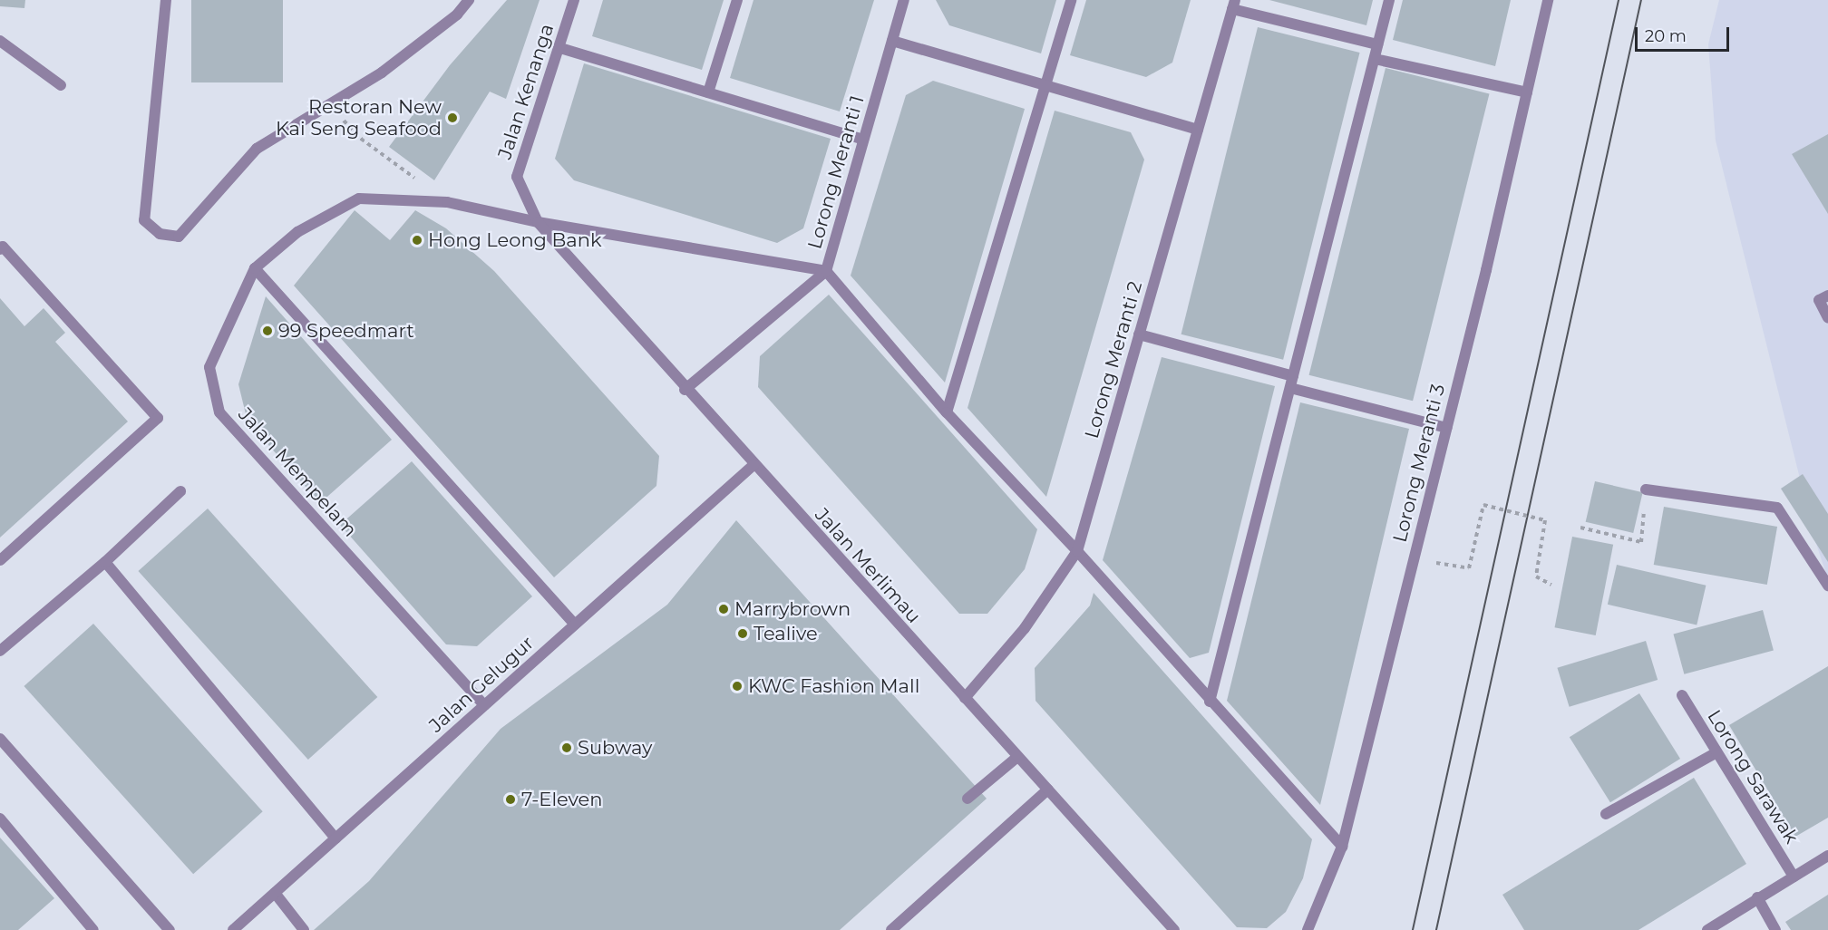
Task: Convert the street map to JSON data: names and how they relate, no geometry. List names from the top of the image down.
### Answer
{
  "streets": {
    "street": [
      "Jalan Kenanga",
      "Lorong Meranti 1",
      "Lorong Meranti 2",
      "Lorong Meranti 3",
      "Jalan Mempelam",
      "Jalan Merlimau",
      "Jalan Gelugur",
      "Lorong Sarawak"
    ]
  },
  "crossings": [
    ["Jalan Kenanga", "Jalan Mempelam"],
    ["Jalan Kenanga", "Jalan Merlimau"],
    ["Lorong Meranti 1", "Jalan Mempelam"],
    ["Lorong Meranti 1", "Jalan Merlimau"],
    ["Lorong Meranti 2", "Jalan Merlimau"],
    ["Jalan Mempelam", "Jalan Merlimau"],
    ["Jalan Mempelam", "Jalan Gelugur"],
    ["Jalan Merlimau", "Jalan Gelugur"]
  ],
  "places": [
    "Restoran New Kai Seng Seafood",
    "Hong Leong Bank",
    "99 Speedmart",
    "Marrybrown",
    "Tealive",
    "KWC Fashion Mall",
    "Subway",
    "7-Eleven"
  ],
  "scale_bar": "20 m"
}
